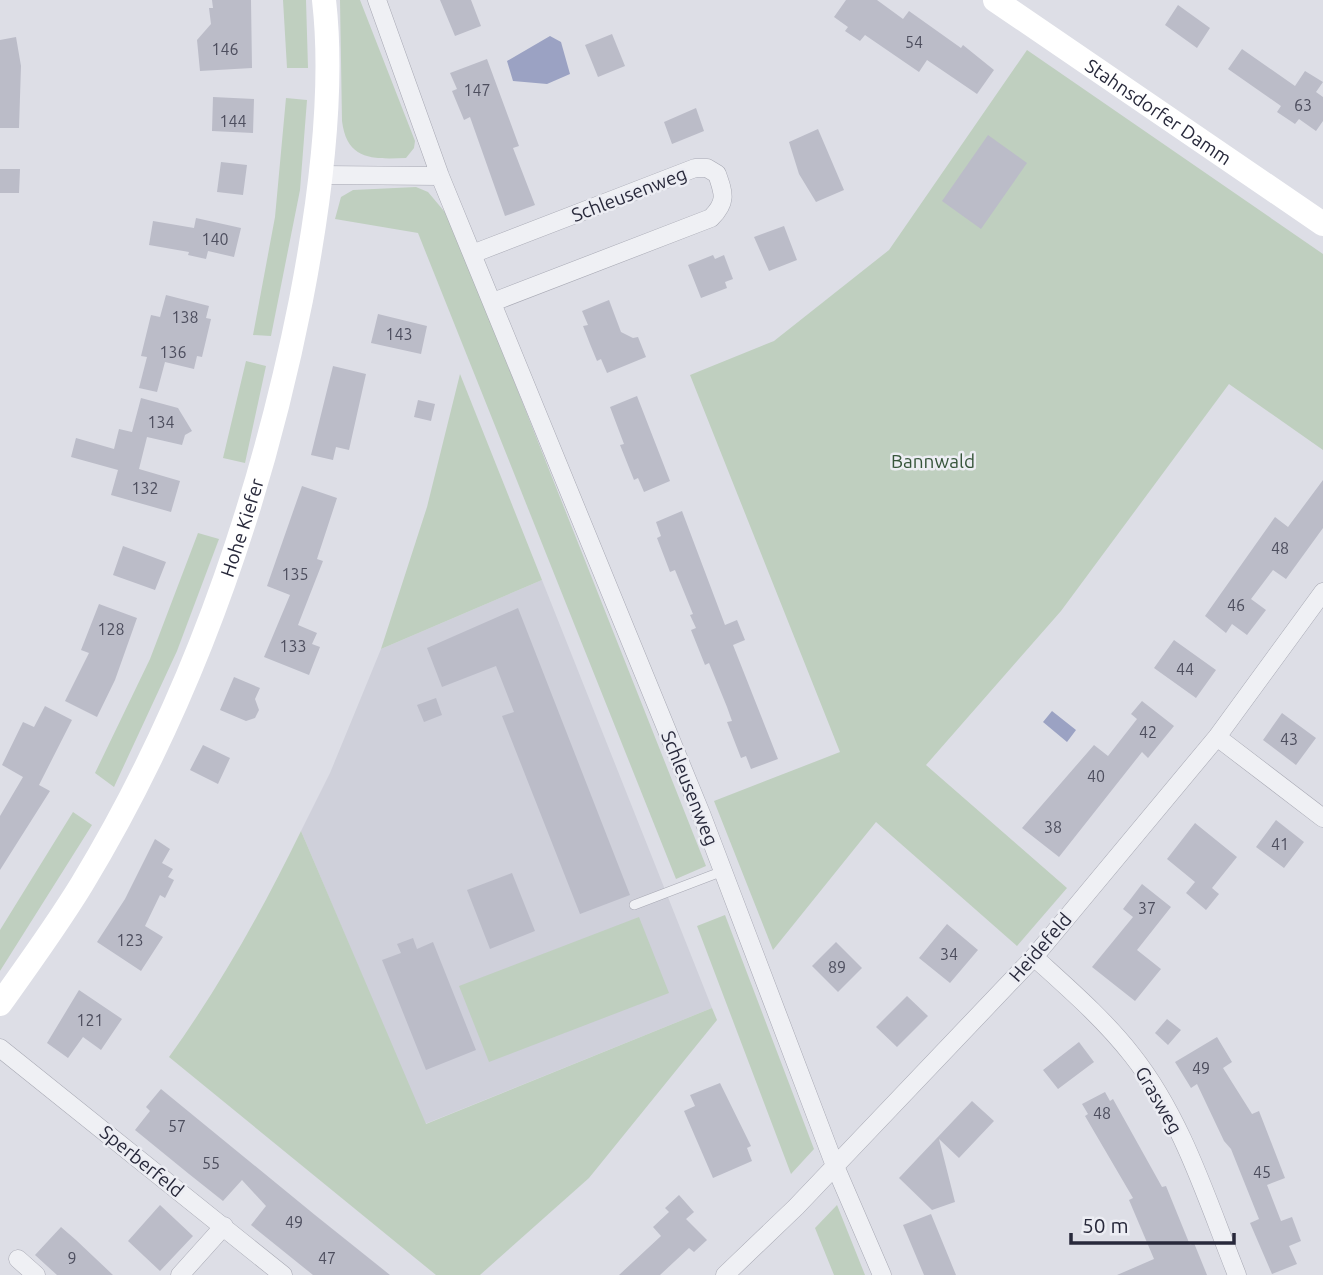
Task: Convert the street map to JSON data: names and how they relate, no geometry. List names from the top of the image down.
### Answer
{
  "streets": {
    "street": [
      "Stahnsdorfer Damm",
      "Schleusenweg",
      "Hohe Kiefer",
      "Heidefeld",
      "Grasweg",
      "Sperberfeld"
    ]
  },
  "crossings": [
    ["Schleusenweg", "Heidefeld"],
    ["Heidefeld", "Grasweg"]
  ],
  "parks": ["Bannwald"],
  "house_numbers": [
    "54",
    "146",
    "147",
    "63",
    "144",
    "140",
    "138",
    "143",
    "136",
    "134",
    "132",
    "48",
    "135",
    "46",
    "128",
    "133",
    "44",
    "42",
    "43",
    "40",
    "38",
    "41",
    "37",
    "123",
    "34",
    "89",
    "121",
    "49",
    "48",
    "57",
    "55",
    "45",
    "49",
    "9",
    "47"
  ],
  "scale_bar": "50 m"
}
